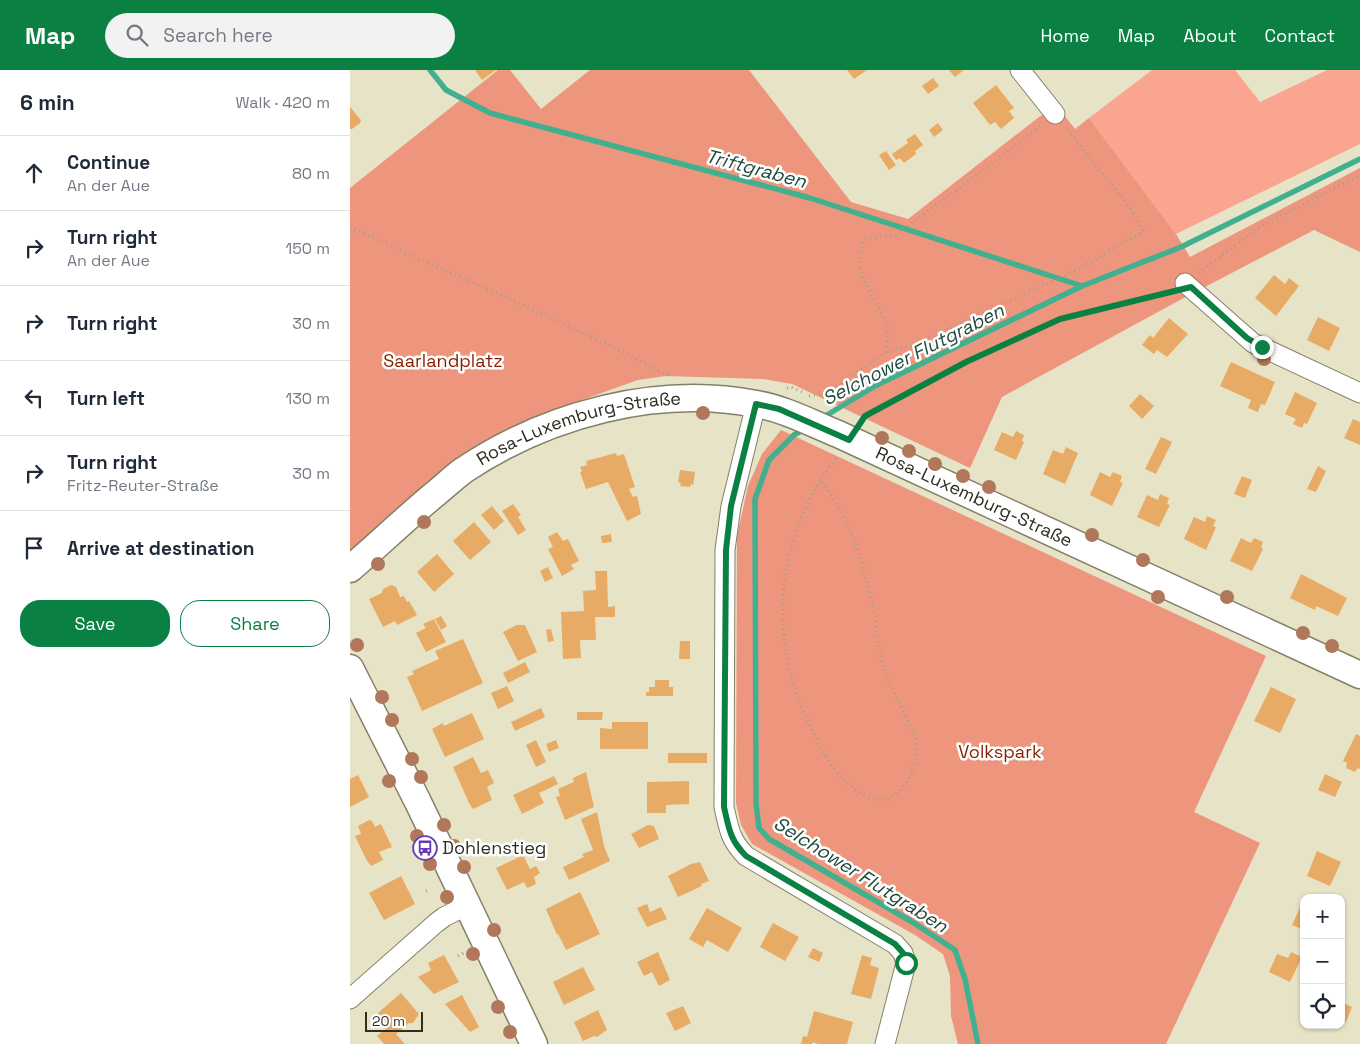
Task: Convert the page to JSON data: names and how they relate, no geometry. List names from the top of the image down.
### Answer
{
  "streets": {
    "street": ["Rosa-Luxemburg-Straße"]
  },
  "water": ["Triftgraben", "Selchower Flutgraben"],
  "parks": ["Saarlandplatz", "Volkspark"],
  "places": {
    "bus stop": ["Dohlenstieg"]
  },
  "scale_bar": "20 m",
  "page": {
    "header": "Map",
    "search": "Search here",
    "nav": [
      "Home",
      "Map",
      "About",
      "Contact"
    ],
    "heading": ["6 min", "Walk · 420 m"],
    "list": [
      ["Continue", "An der Aue", "80 m"],
      ["Turn right", "An der Aue", "150 m"],
      ["Turn right", "30 m"],
      ["Turn left", "130 m"],
      ["Turn right", "Fritz-Reuter-Straße", "30 m"],
      "Arrive at destination"
    ],
    "buttons": ["Save", "Share"],
    "map_buttons": ["+", "−"],
    "scale": "20 m"
  }
}
